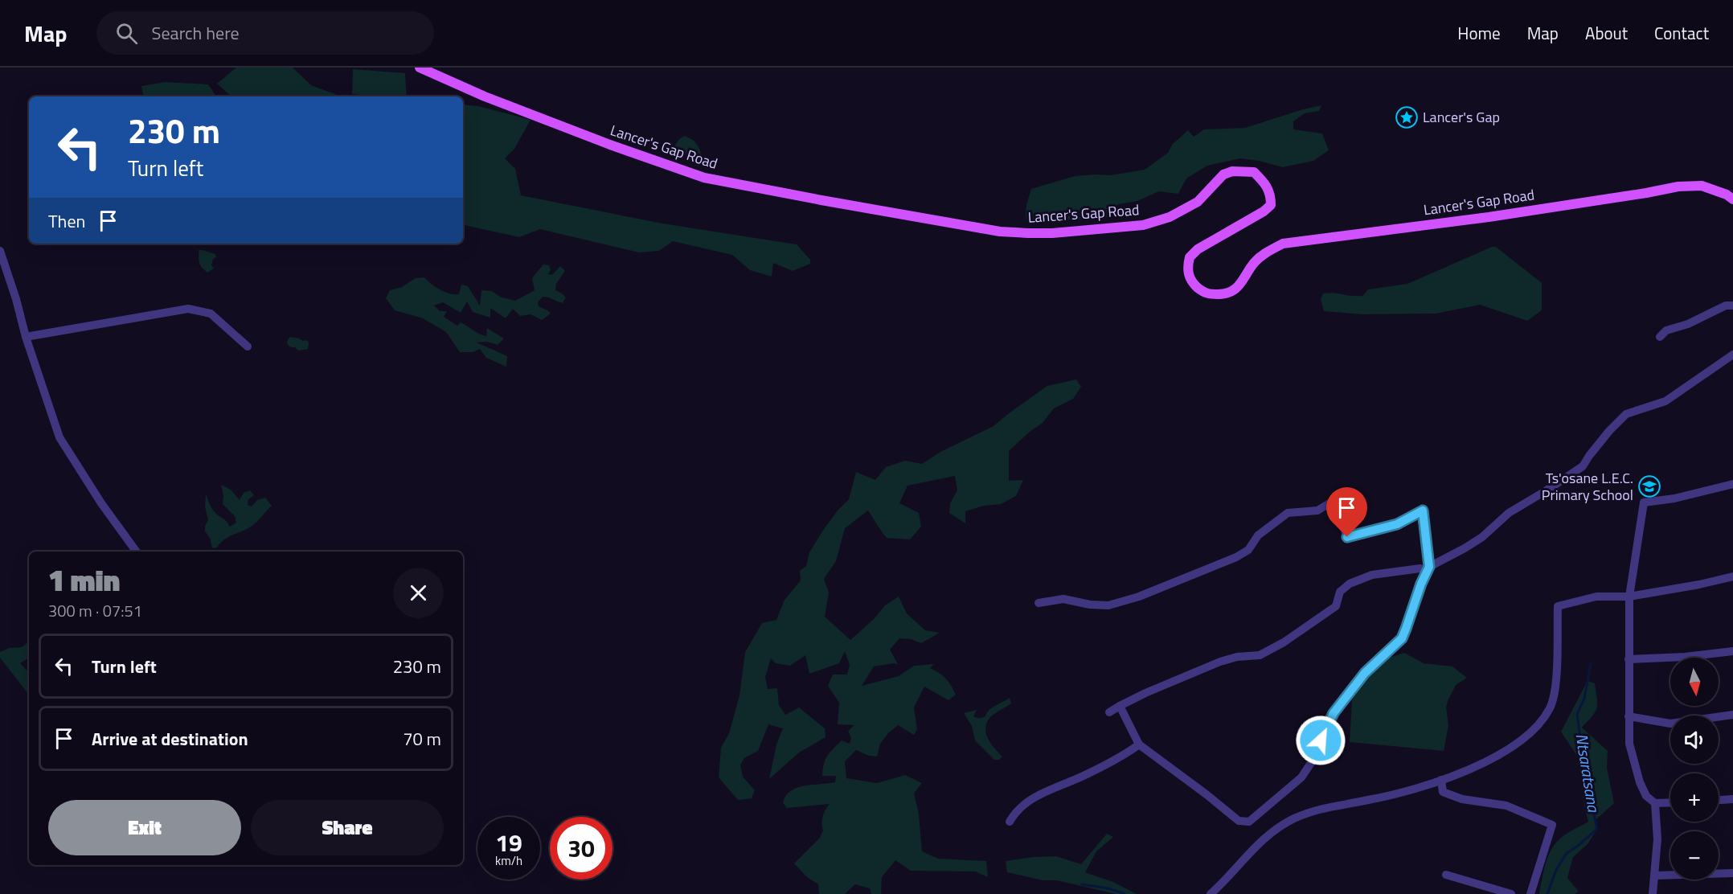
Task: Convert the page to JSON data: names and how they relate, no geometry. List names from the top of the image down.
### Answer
{
  "streets": {
    "main road": ["Lancer's Gap Road"]
  },
  "water": ["Ntsaratsana"],
  "places": {
    "place": ["Lancer's Gap"],
    "school or university": ["Ts'osane L.E.C. Primary School"]
  },
  "north": "bottom",
  "page": {
    "header": "Map",
    "search": "Search here",
    "nav": [
      "Home",
      "Map",
      "About",
      "Contact"
    ],
    "turn": ["230 m", "Turn left"],
    "then": "Then",
    "heading": ["1 min", "300 m · 07:51"],
    "list": [
      {
        "name": "Turn left",
        "value": "230 m"
      },
      {
        "name": "Arrive at destination",
        "value": "70 m"
      }
    ],
    "map_buttons": ["+", "−"],
    "buttons": ["Exit", "Share"],
    "speed": "19 km/h",
    "limit": "30"
  }
}
